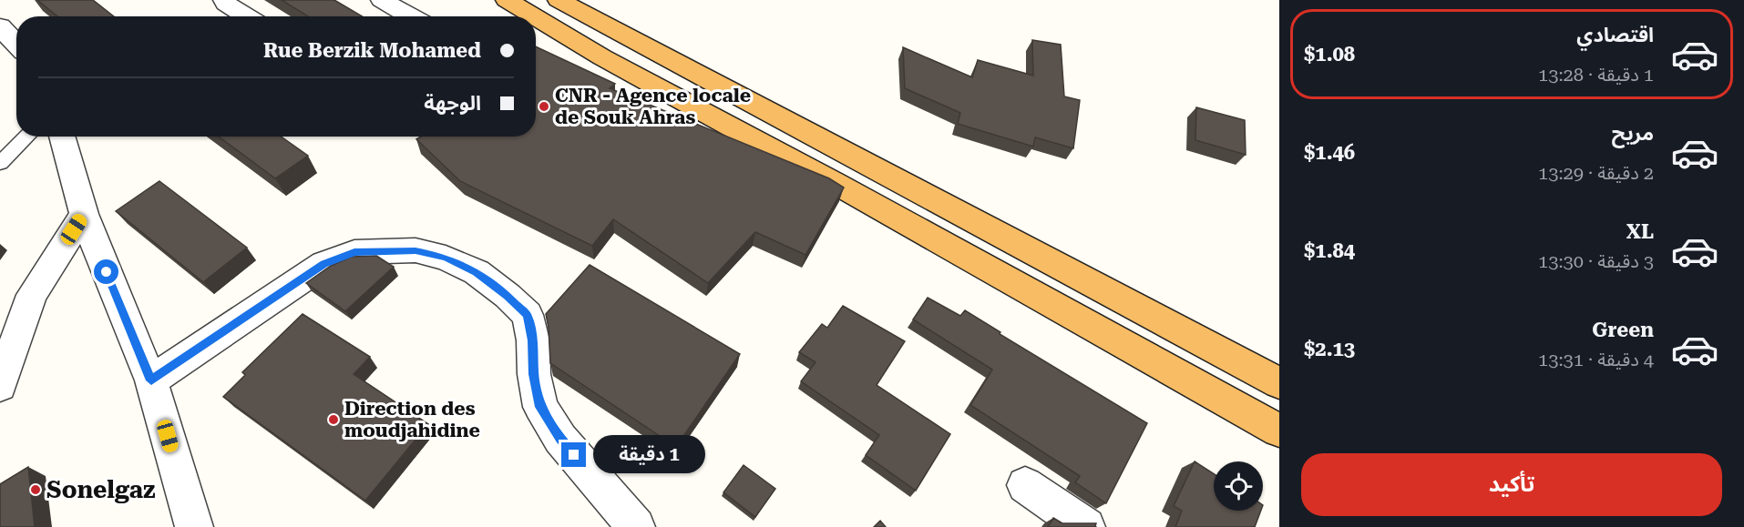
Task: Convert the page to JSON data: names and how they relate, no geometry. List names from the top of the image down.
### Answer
{
  "places": ["CNR - Agence locale de Souk Ahras", "Direction des moudjahidine", "Sonelgaz"],
  "page": {
    "list": [
      {
        "name": "اقتصادي",
        "note": "1 دقيقة · 13:28",
        "value": "$1.08"
      },
      {
        "name": "مريح",
        "note": "2 دقيقة · 13:29",
        "value": "$1.46"
      },
      {
        "name": "XL",
        "note": "3 دقيقة · 13:30",
        "value": "$1.84"
      },
      {
        "name": "Green",
        "note": "4 دقيقة · 13:31",
        "value": "$2.13"
      }
    ],
    "banner": ["Rue Berzik Mohamed", "الوجهة"],
    "bubble": "1 دقيقة",
    "buttons": "تأكيد"
  }
}
